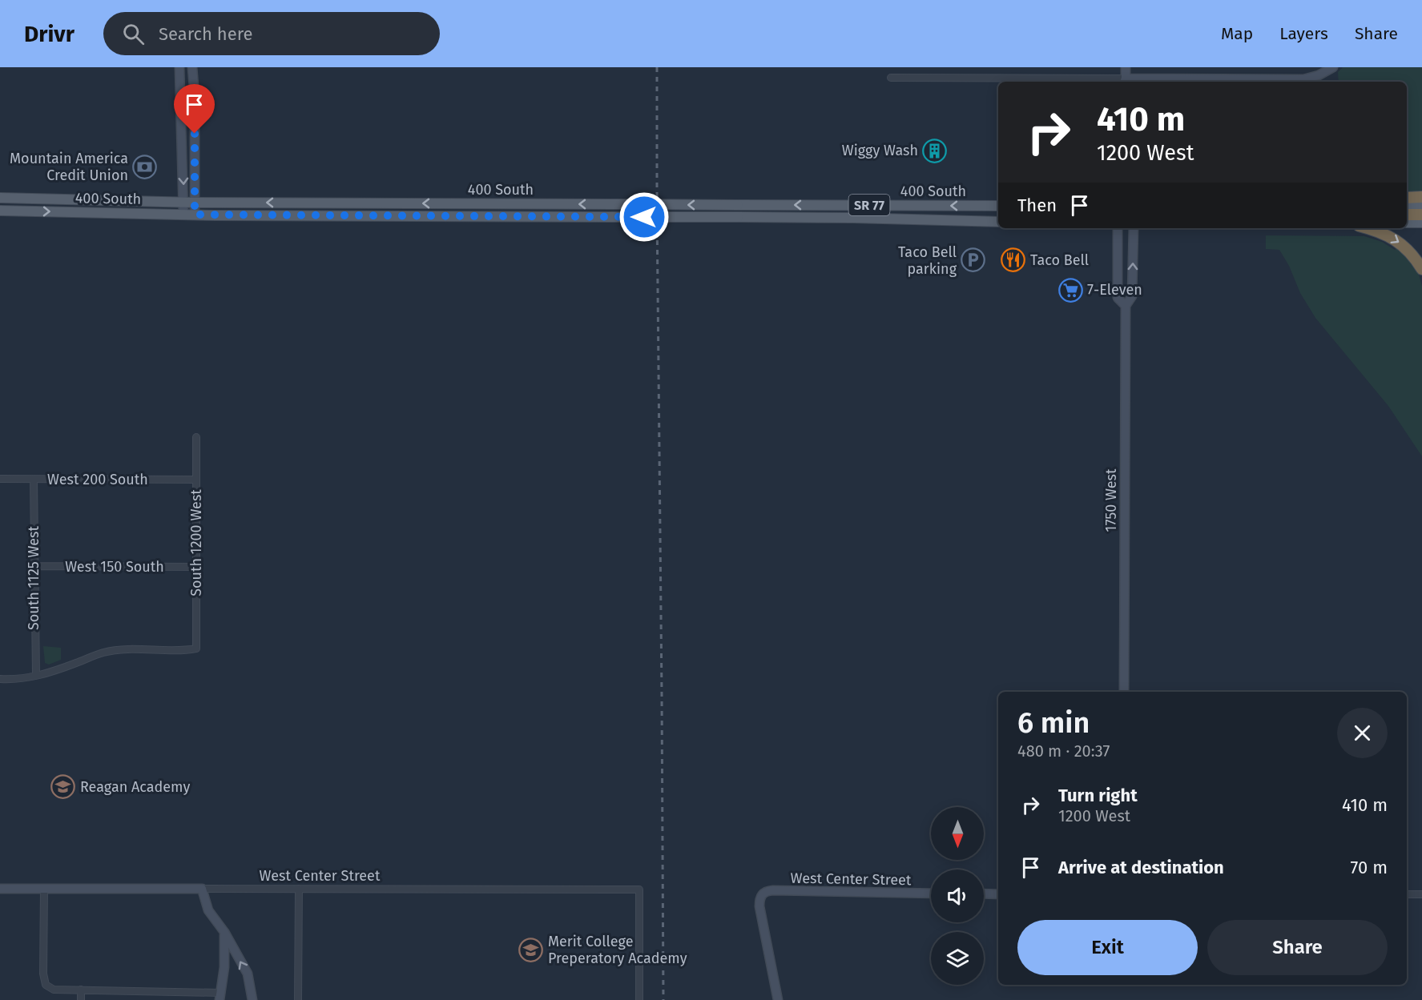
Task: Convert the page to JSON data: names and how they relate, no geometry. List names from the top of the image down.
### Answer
{
  "streets": {
    "main road": ["400 South", "SR 77"],
    "street": [
      "West 200 South",
      "1750 West",
      "South 1200 West",
      "West 150 South",
      "South 1125 West",
      "West Center Street"
    ]
  },
  "crossings": [
    ["West 200 South", "South 1200 West"],
    ["West 200 South", "South 1125 West"],
    ["South 1200 West", "West 150 South"],
    ["South 1200 West", "South 1125 West"],
    ["West 150 South", "South 1125 West"]
  ],
  "places": {
    "building": ["Wiggy Wash"],
    "bank": ["Mountain America Credit Union"],
    "parking": ["Taco Bell parking"],
    "restaurant": ["Taco Bell"],
    "supermarket": ["7-Eleven"],
    "school or university": ["Reagan Academy", "Merit College Preperatory Academy"]
  },
  "north": "bottom",
  "page": {
    "header": "Drivr",
    "search": "Search here",
    "nav": ["Map", "Layers", "Share"],
    "turn": ["410 m", "1200 West"],
    "then": "Then",
    "heading": ["6 min", "480 m · 20:37"],
    "list": [
      {
        "name": "Turn right",
        "note": "1200 West",
        "value": "410 m"
      },
      {
        "name": "Arrive at destination",
        "value": "70 m"
      }
    ],
    "buttons": ["Exit", "Share"]
  }
}
